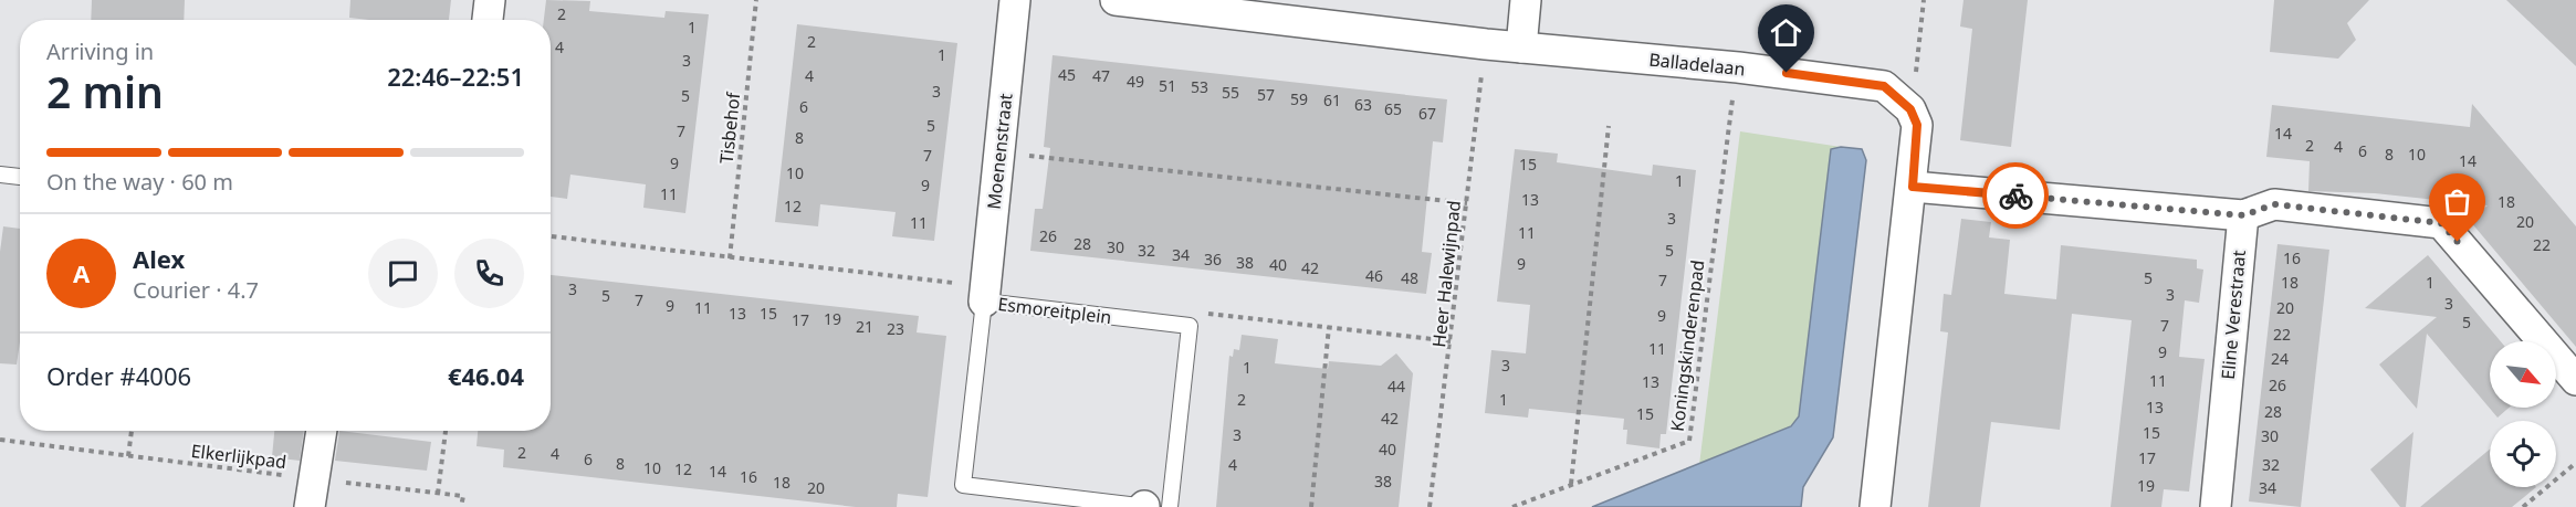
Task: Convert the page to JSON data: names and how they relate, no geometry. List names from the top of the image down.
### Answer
{
  "streets": {
    "street": ["Balladelaan", "Moenenstraat", "Eline Verestraat"],
    "lane": ["Esmoreitplein"],
    "path": [
      "Tisbehof",
      "Heer Halewijnpad",
      "Koningskinderenpad",
      "Elkerlijkpad"
    ]
  },
  "crossings": [
    ["Balladelaan", "Heer Halewijnpad"],
    ["Balladelaan", "Koningskinderenpad"],
    ["Moenenstraat", "Esmoreitplein"]
  ],
  "house_numbers": [
    "2",
    "1",
    "2",
    "4",
    "1",
    "3",
    "45",
    "4",
    "47",
    "49",
    "51",
    "53",
    "3",
    "55",
    "57",
    "5",
    "59",
    "61",
    "63",
    "6",
    "65",
    "67",
    "5",
    "7",
    "14",
    "8",
    "2",
    "4",
    "6",
    "8",
    "10",
    "7",
    "14",
    "9",
    "15",
    "10",
    "1",
    "9",
    "11",
    "13",
    "18",
    "12",
    "3",
    "20",
    "11",
    "11",
    "26",
    "28",
    "22",
    "30",
    "32",
    "5",
    "34",
    "16",
    "36",
    "38",
    "9",
    "40",
    "42",
    "46",
    "48",
    "5",
    "7",
    "18",
    "1",
    "3",
    "3",
    "5",
    "7",
    "3",
    "9",
    "11",
    "20",
    "13",
    "15",
    "9",
    "19",
    "17",
    "5",
    "7",
    "21",
    "23",
    "22",
    "11",
    "9",
    "24",
    "3",
    "1",
    "11",
    "13",
    "26",
    "44",
    "2",
    "1",
    "13",
    "28",
    "15",
    "42",
    "15",
    "3",
    "30",
    "40",
    "2",
    "4",
    "17",
    "6",
    "8",
    "4",
    "32",
    "10",
    "12",
    "14",
    "16",
    "38",
    "18",
    "19",
    "20",
    "34"
  ],
  "north": "bottom right",
  "page": {
    "heading": ["2 min", "Arriving in", "22:46–22:51"],
    "panel": [
      "Alex",
      "Courier · 4.7",
      "Order #4006",
      "€46.04"
    ],
    "bar": "On the way · 60 m",
    "round": "A"
  }
}
